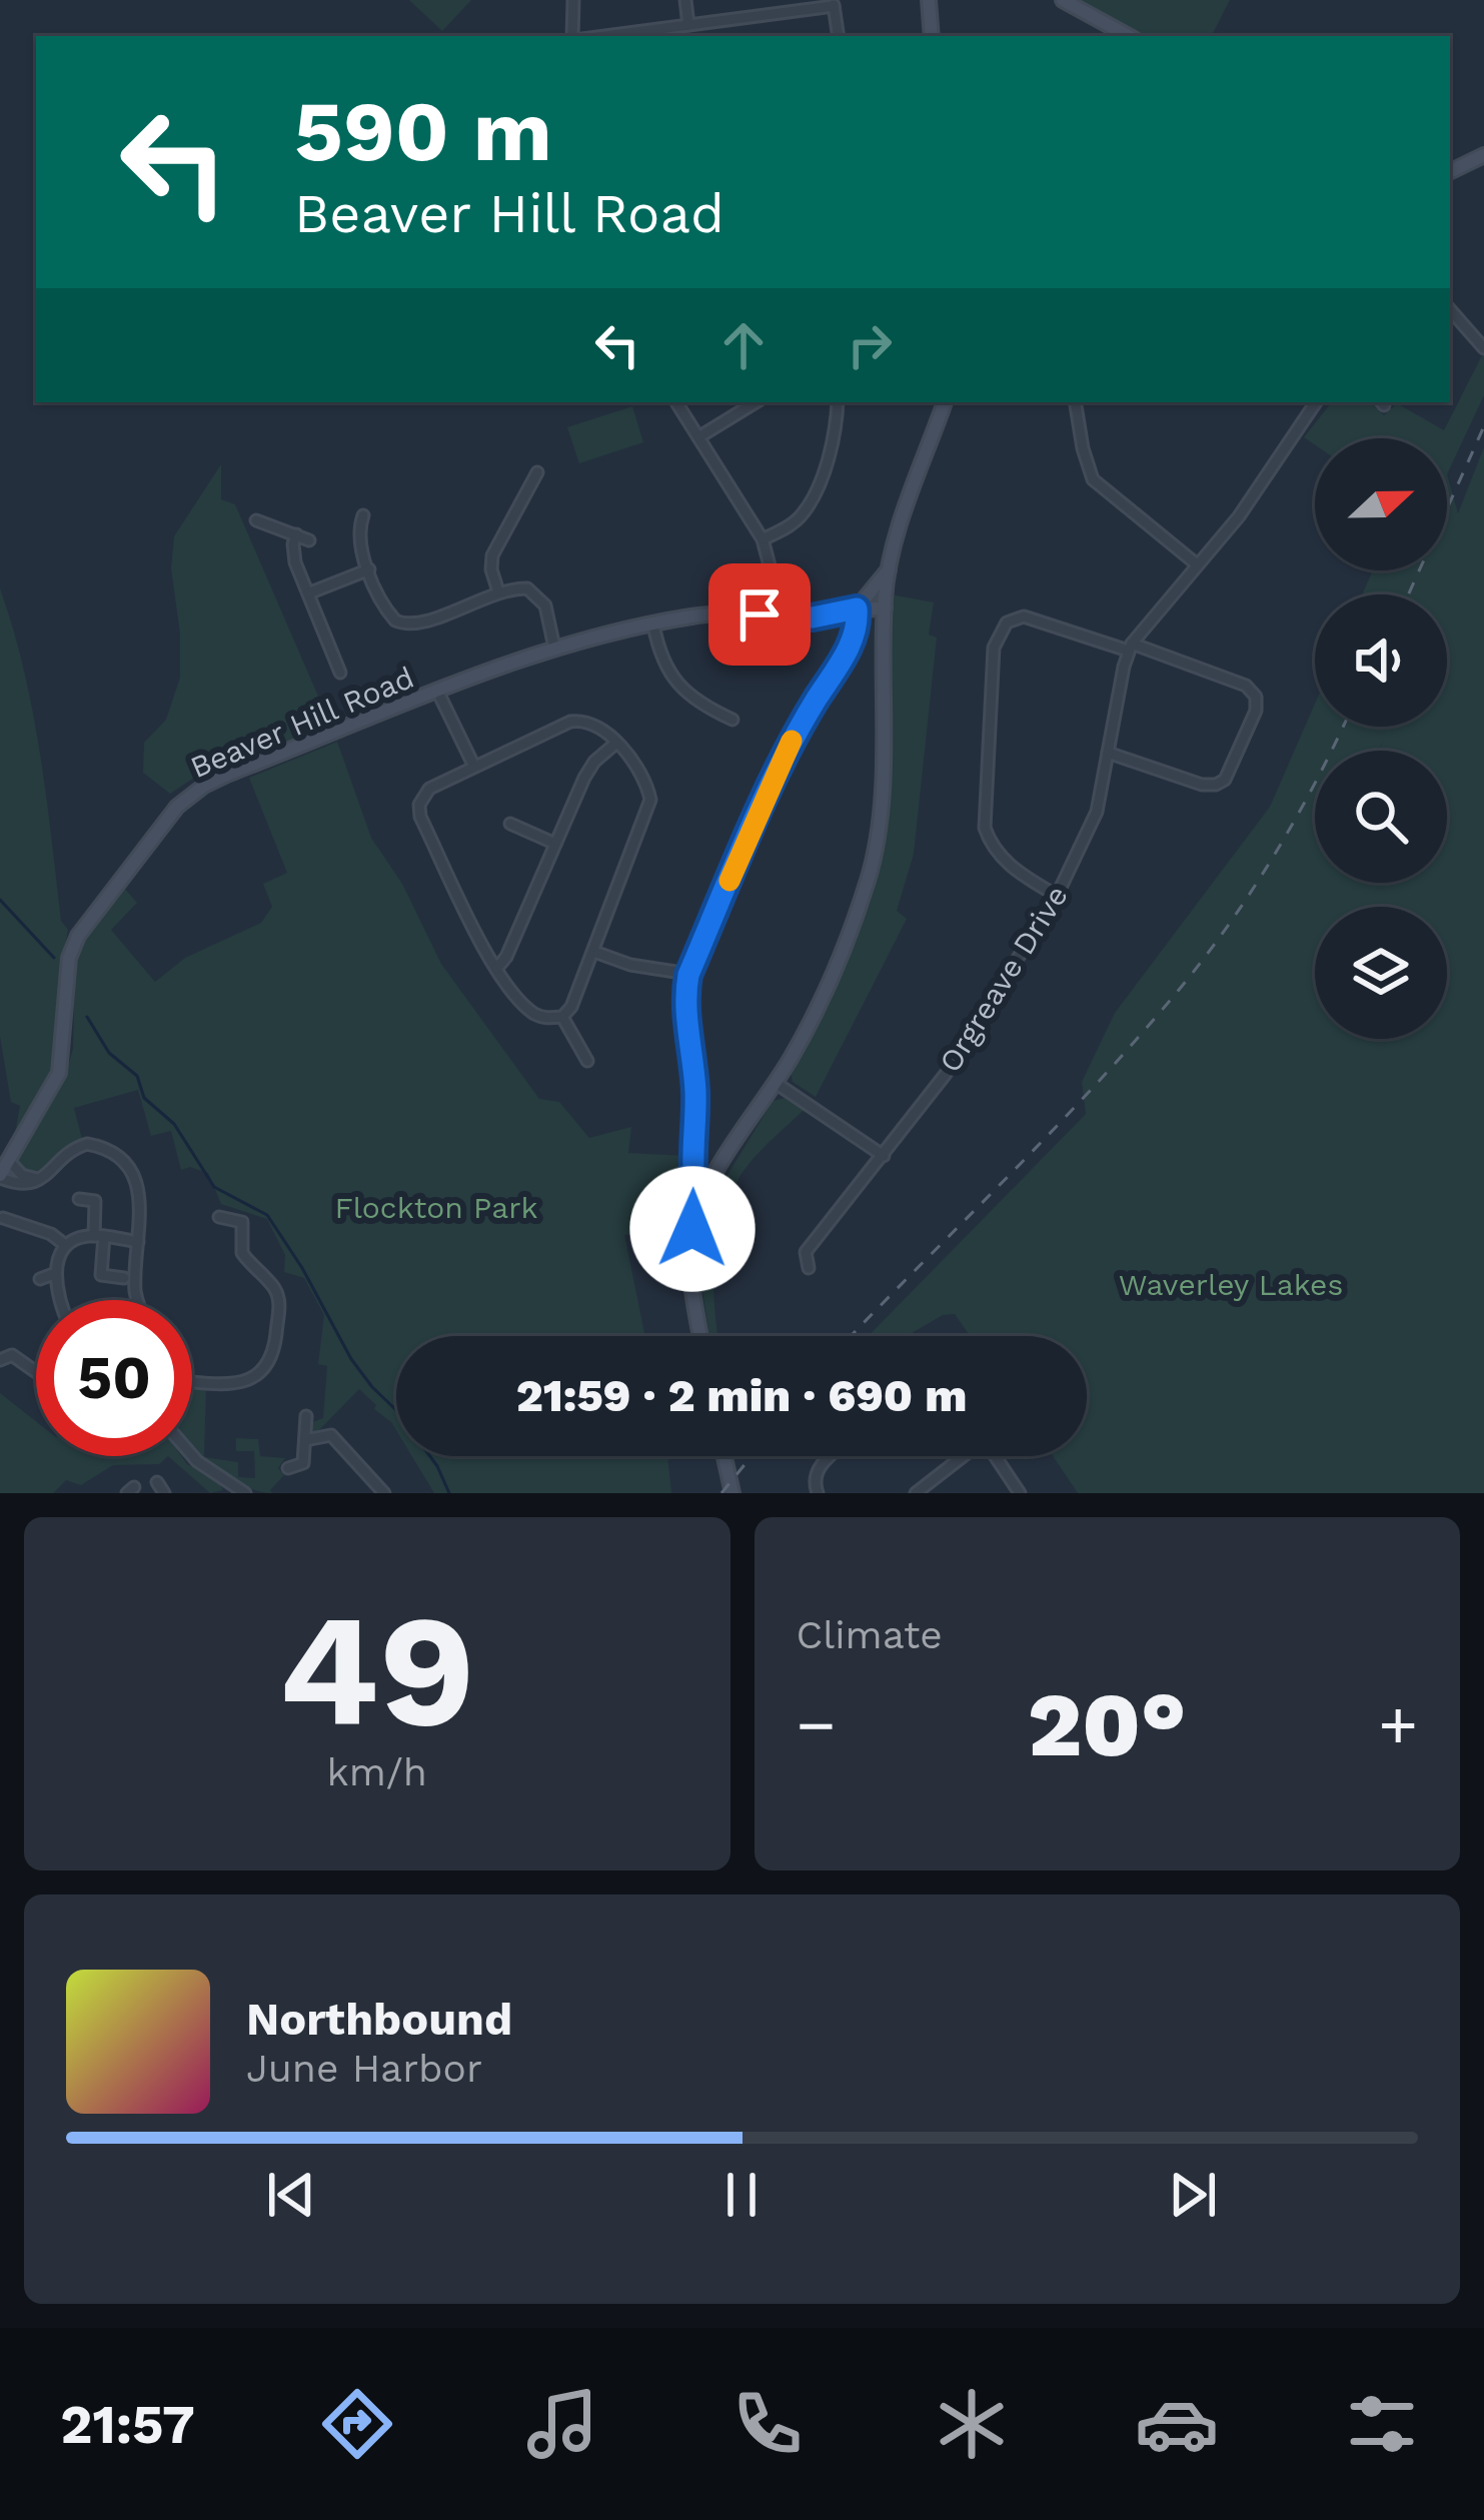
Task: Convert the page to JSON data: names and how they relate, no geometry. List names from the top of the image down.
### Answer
{
  "streets": {
    "main road": ["Beaver Hill Road"],
    "street": ["Orgreave Drive"]
  },
  "parks": ["Flockton Park", "Waverley Lakes"],
  "north": "right",
  "page": {
    "turn": ["590 m", "Beaver Hill Road"],
    "limit": "50",
    "trip": "21:59 · 2 min · 690 m",
    "tile": [
      ["49", "km/h"],
      "Climate"
    ],
    "heat": ["−", "20°", "+"],
    "song": ["Northbound", "June Harbor"],
    "tabs": "21:57"
  }
}
